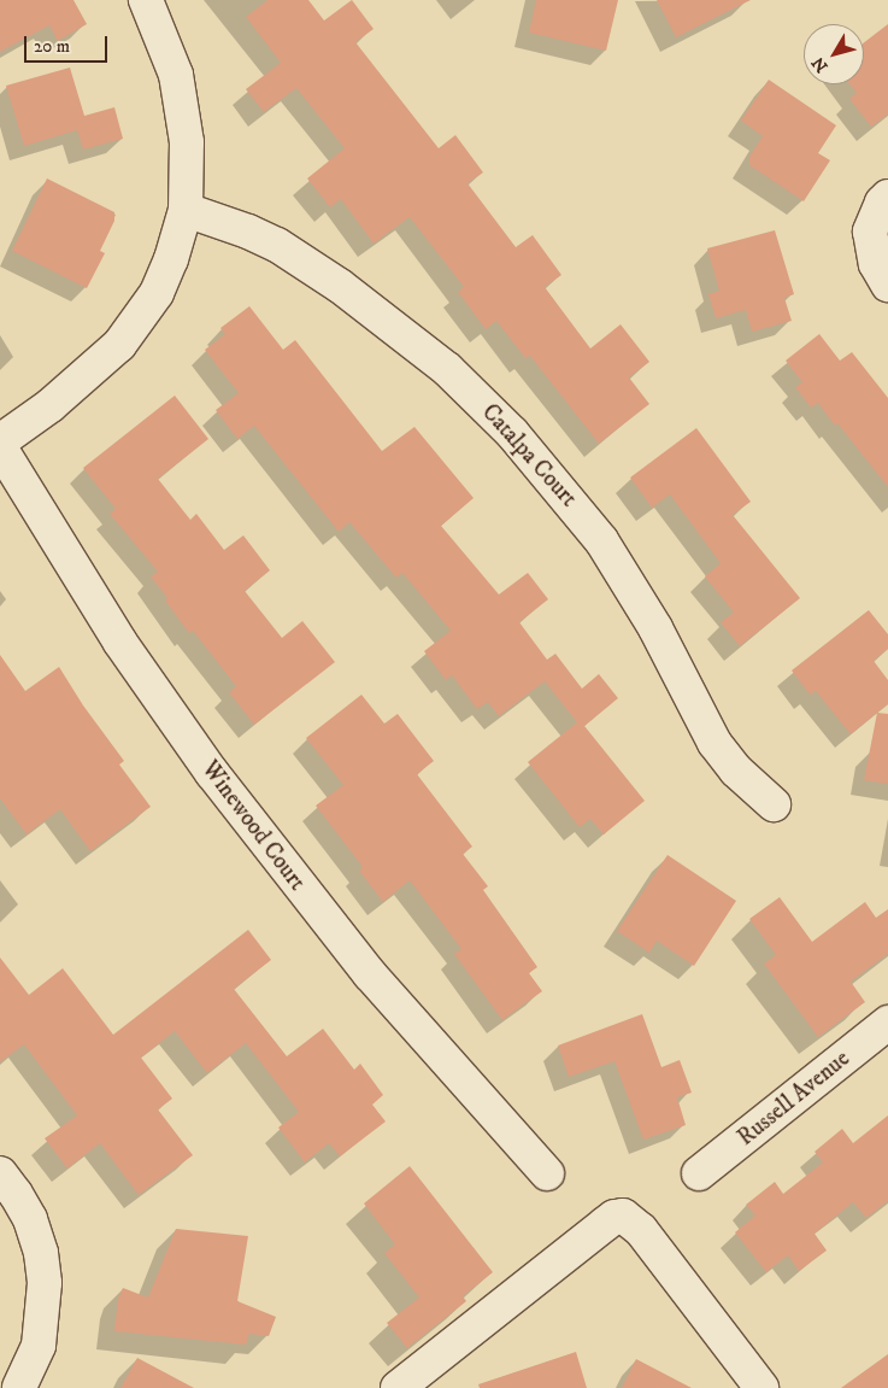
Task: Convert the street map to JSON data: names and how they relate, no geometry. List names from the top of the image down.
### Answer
{
  "streets": {
    "street": ["Catalpa Court", "Winewood Court", "Russell Avenue"]
  },
  "scale_bar": "20 m",
  "north": "bottom left"
}
